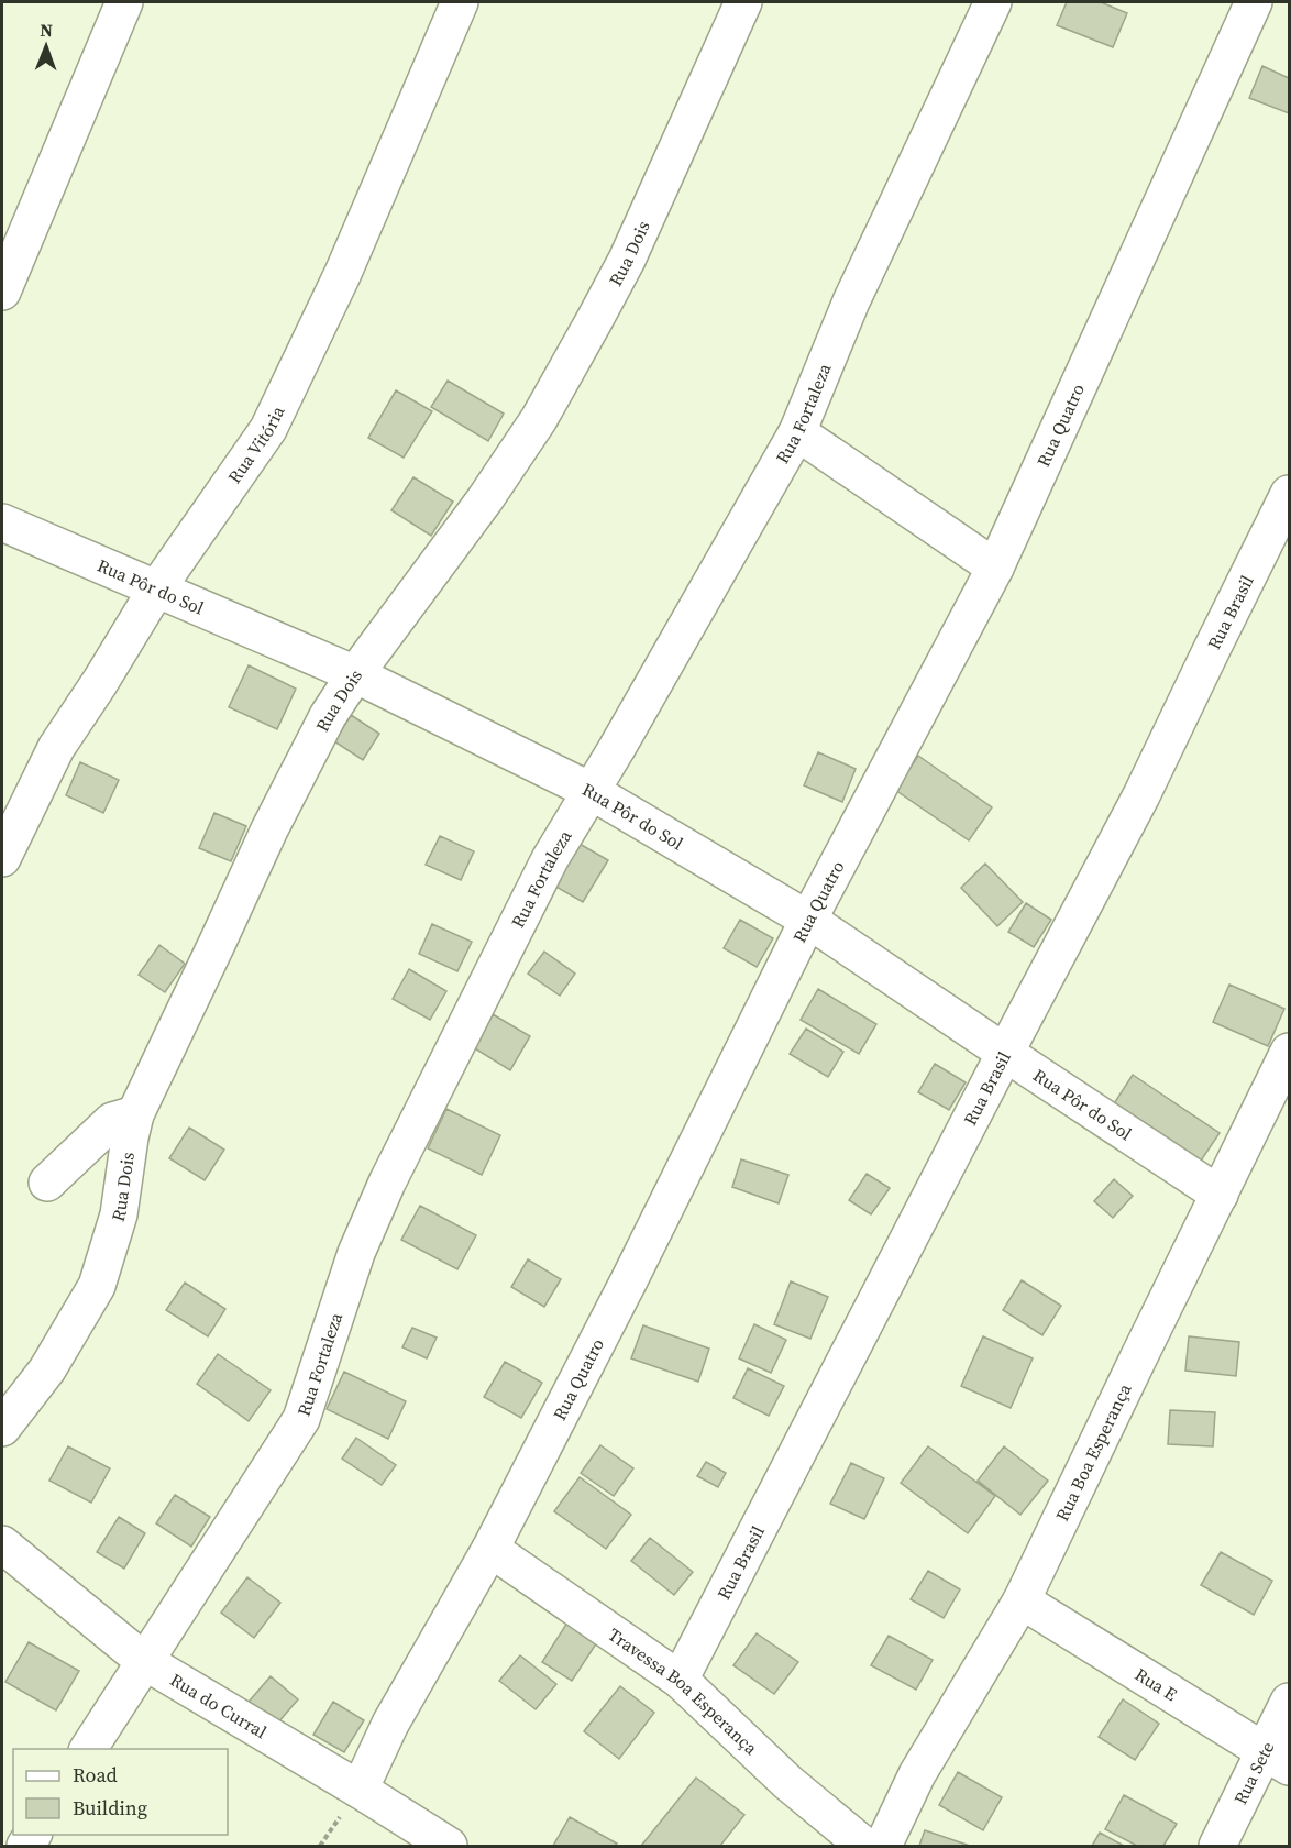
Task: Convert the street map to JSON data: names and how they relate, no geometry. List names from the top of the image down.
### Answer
{
  "streets": {
    "street": [
      "Rua Dois",
      "Rua Fortaleza",
      "Rua Quatro",
      "Rua Vitória",
      "Rua Pôr do Sol",
      "Rua Brasil",
      "Rua Boa Esperança",
      "Rua E",
      "Travessa Boa Esperança",
      "Rua do Curral",
      "Rua Sete"
    ]
  },
  "crossings": [
    ["Rua Dois", "Rua Pôr do Sol"],
    ["Rua Fortaleza", "Rua Pôr do Sol"],
    ["Rua Fortaleza", "Rua do Curral"],
    ["Rua Quatro", "Rua Pôr do Sol"],
    ["Rua Quatro", "Travessa Boa Esperança"],
    ["Rua Quatro", "Rua do Curral"],
    ["Rua Vitória", "Rua Pôr do Sol"],
    ["Rua Pôr do Sol", "Rua Brasil"],
    ["Rua Pôr do Sol", "Rua Boa Esperança"],
    ["Rua Brasil", "Travessa Boa Esperança"],
    ["Rua Boa Esperança", "Rua E"],
    ["Rua E", "Rua Sete"]
  ],
  "legend": ["Road", "Building"],
  "north": "top"
}
